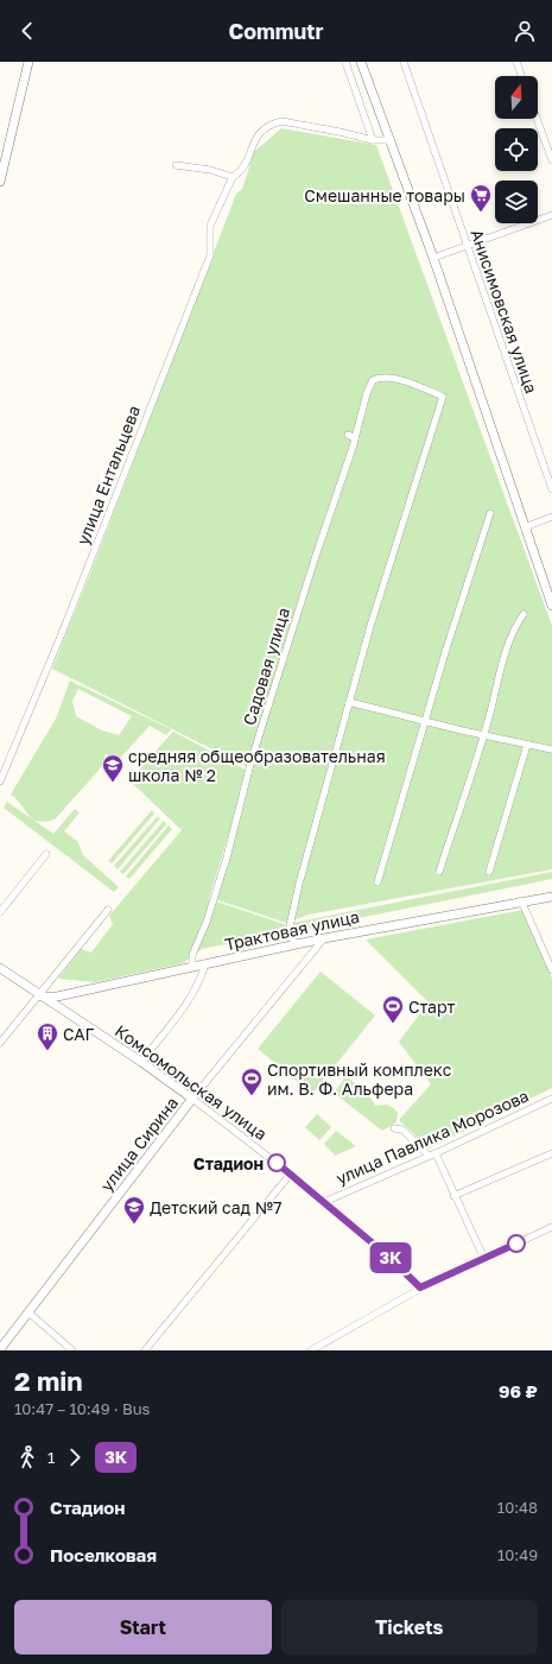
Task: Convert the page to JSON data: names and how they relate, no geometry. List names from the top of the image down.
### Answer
{
  "streets": {
    "street": [
      "Анисимовская улица",
      "улица Ентальцева",
      "Садовая улица",
      "Трактовая улица",
      "Комсомольская улица",
      "улица Павлика Морозова",
      "улица Сирина"
    ]
  },
  "crossings": [
    ["Садовая улица", "Трактовая улица"],
    ["Трактовая улица", "Комсомольская улица"],
    ["Трактовая улица", "улица Сирина"],
    ["Комсомольская улица", "улица Павлика Морозова"],
    ["Комсомольская улица", "улица Сирина"]
  ],
  "places": {
    "supermarket": ["Смешанные товары"],
    "school or university": ["средняя общеобразовательная школа № 2", "Детский сад №7"],
    "sports": ["Старт", "Спортивный комплекс им. В. Ф. Альфера"],
    "building": ["САГ"],
    "other": ["Стадион"]
  },
  "lines": ["bus line 3К"],
  "north": "top",
  "page": {
    "header": "Commutr",
    "on_map": "3К",
    "heading": ["2 min", "10:47 – 10:49 · Bus", "96 ₽"],
    "legs": ["1", "3К"],
    "list": [
      {
        "name": "Стадион",
        "value": "10:48"
      },
      {
        "name": "Поселковая",
        "value": "10:49"
      }
    ],
    "buttons": ["Start", "Tickets"]
  }
}
